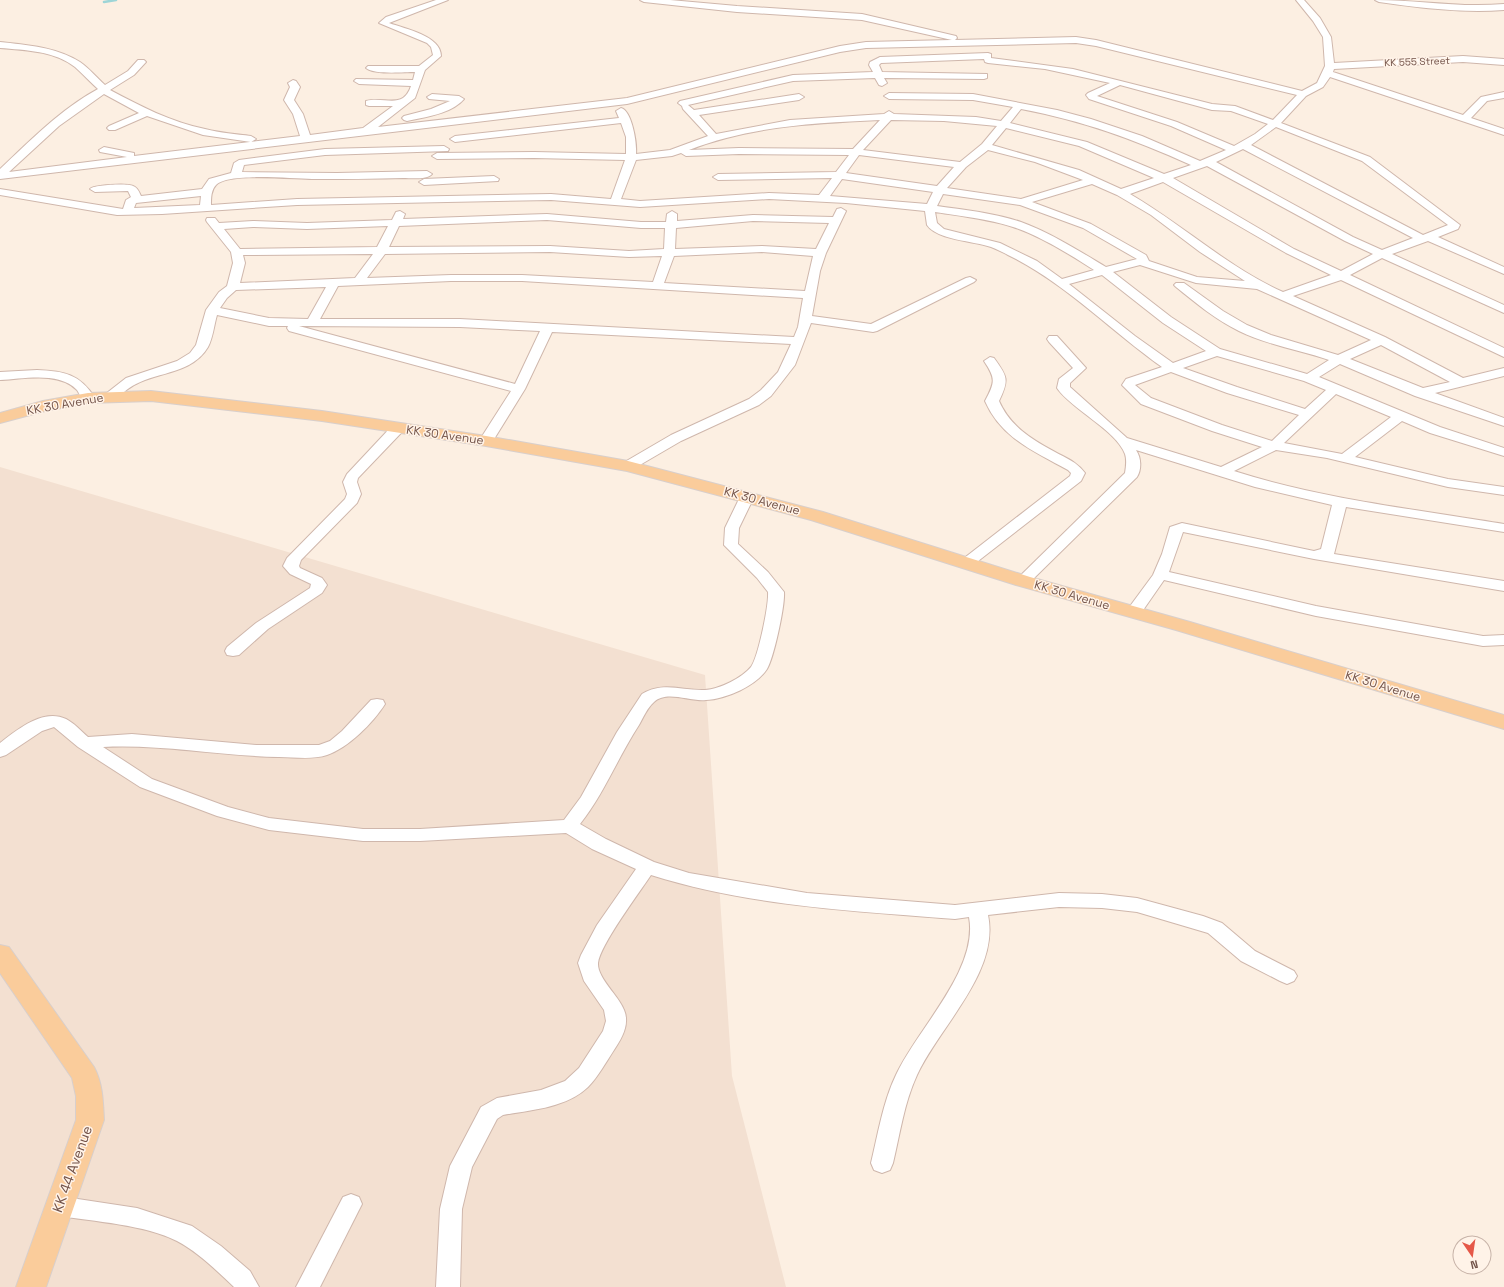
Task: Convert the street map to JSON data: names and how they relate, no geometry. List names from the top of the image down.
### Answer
{
  "streets": {
    "main road": ["KK 30 Avenue", "KK 44 Avenue"],
    "street": ["KK 555 Street"]
  },
  "north": "bottom"
}
